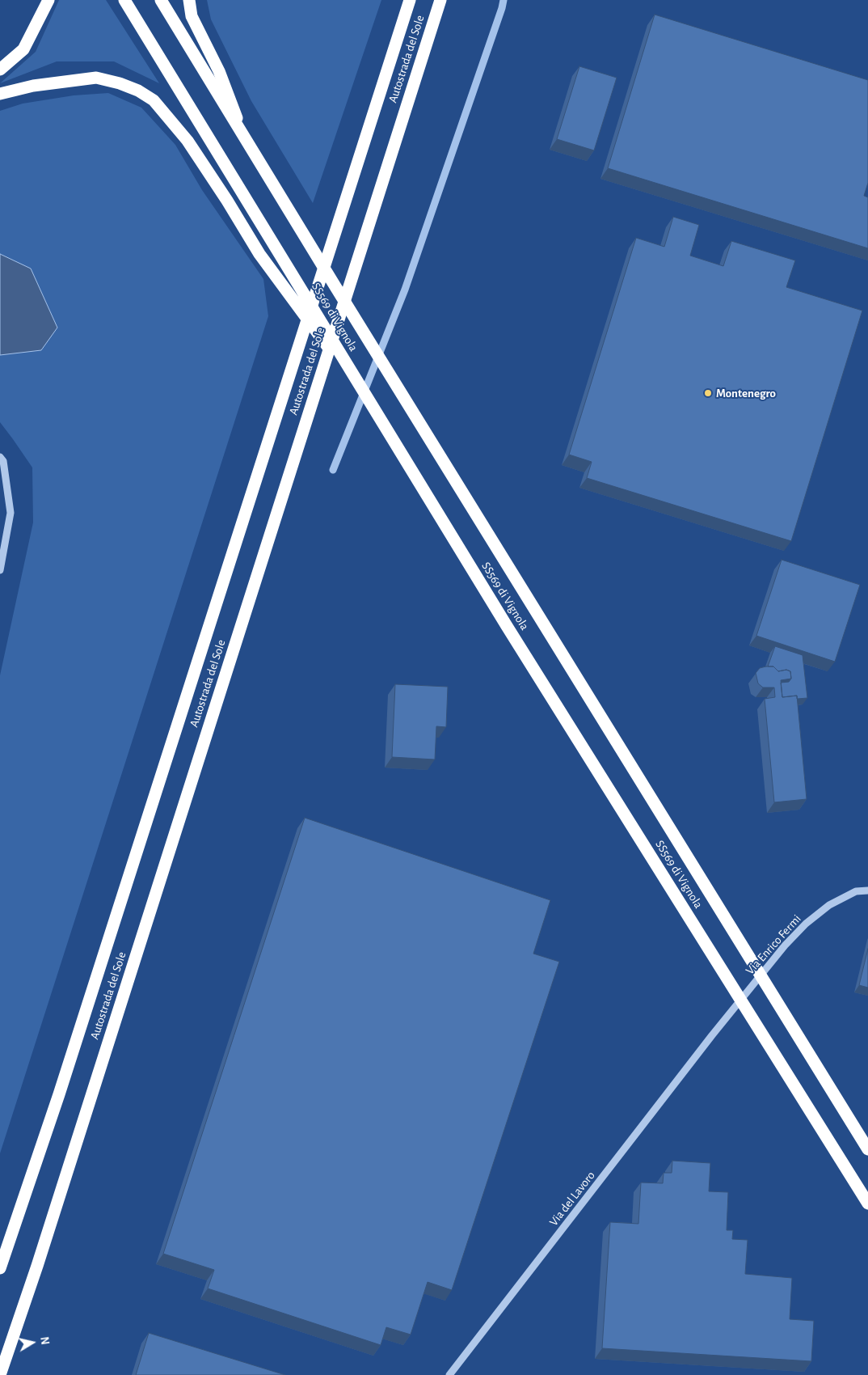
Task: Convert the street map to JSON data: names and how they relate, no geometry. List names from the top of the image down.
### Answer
{
  "streets": {
    "highway": ["Autostrada del Sole", "SS569 di Vignola"],
    "street": ["Via Enrico Fermi", "Via del Lavoro"]
  },
  "crossings": [
    ["Via Enrico Fermi", "Via del Lavoro"]
  ],
  "places": ["Montenegro"],
  "north": "right"
}
